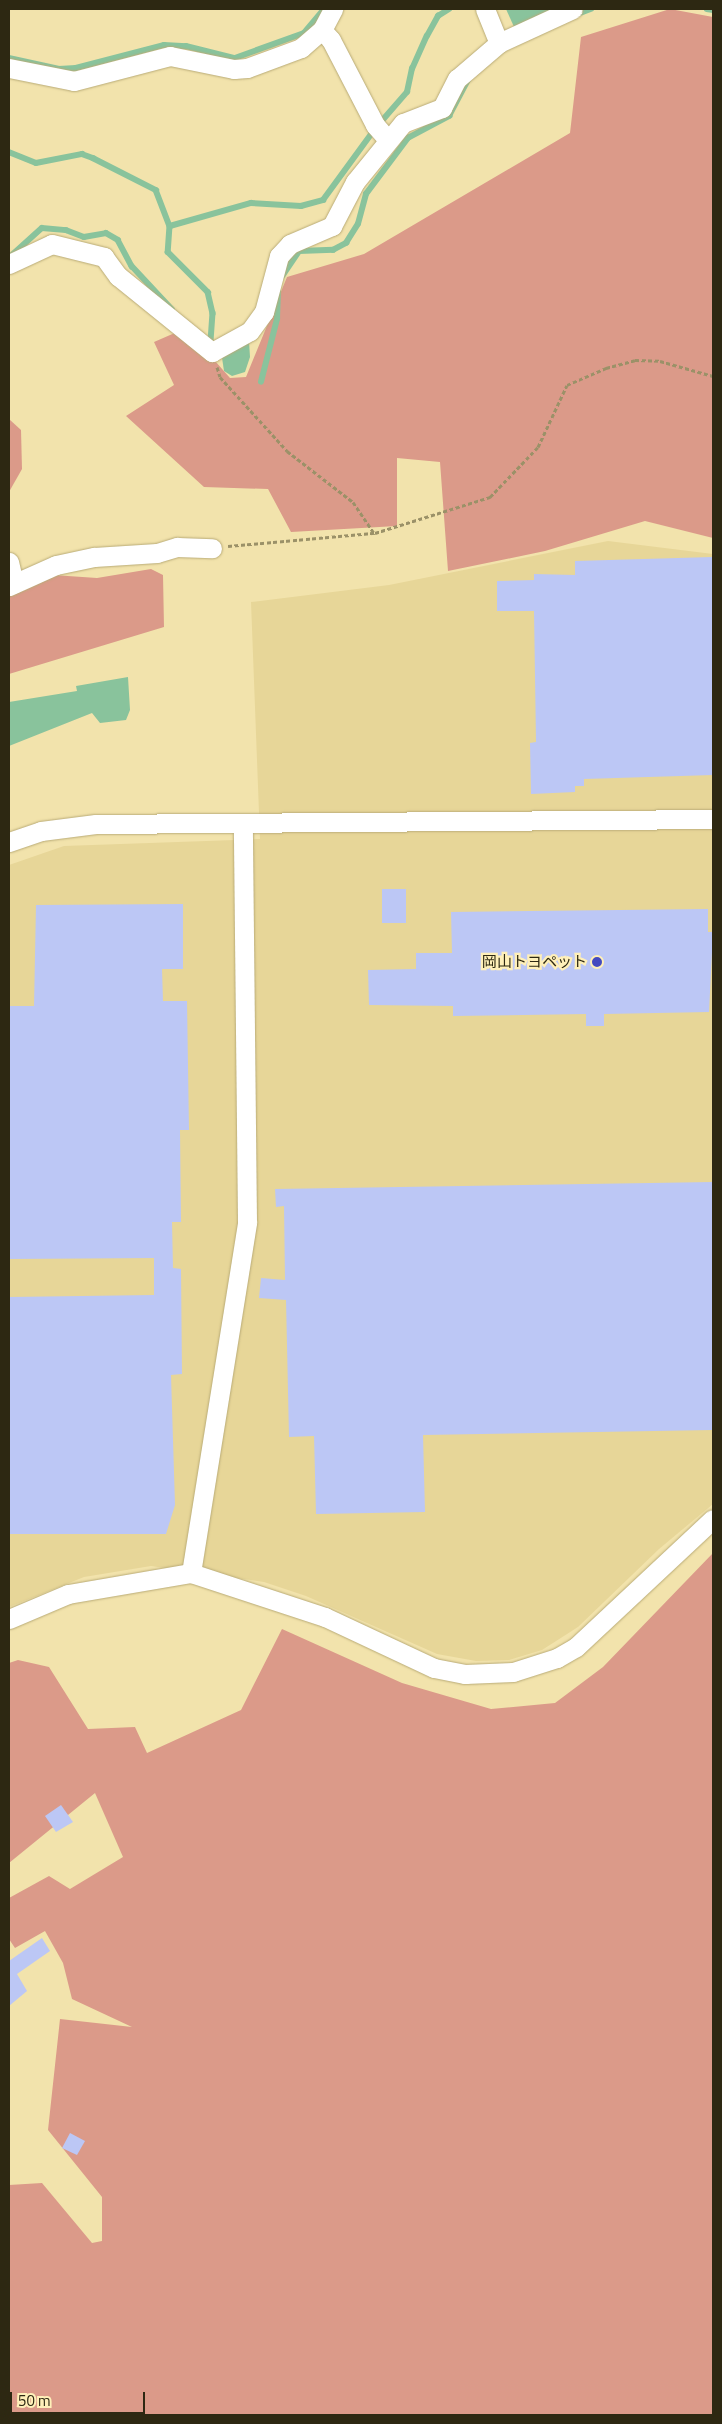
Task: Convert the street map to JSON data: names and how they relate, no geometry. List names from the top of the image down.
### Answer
{
  "places": ["岡山トヨペット"],
  "scale_bar": "50 m"
}
